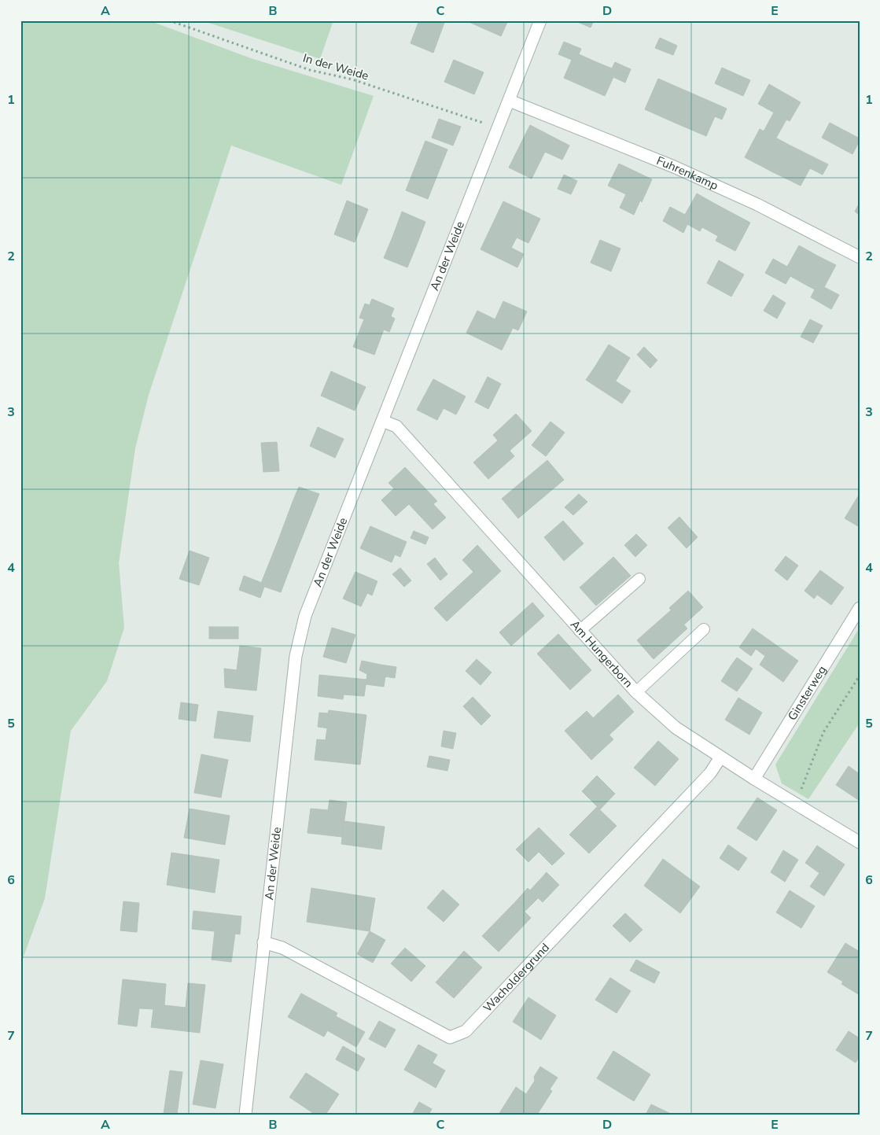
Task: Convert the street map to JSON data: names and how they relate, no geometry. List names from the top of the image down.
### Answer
{
  "streets": {
    "street": [
      "Fuhrenkamp",
      "An der Weide",
      "Am Hungerborn",
      "Ginsterweg",
      "Wacholdergrund"
    ],
    "path": ["In der Weide"]
  },
  "crossings": [
    ["In der Weide", "An der Weide"],
    ["Fuhrenkamp", "An der Weide"],
    ["An der Weide", "Am Hungerborn"],
    ["An der Weide", "Wacholdergrund"],
    ["Am Hungerborn", "Ginsterweg"],
    ["Am Hungerborn", "Wacholdergrund"]
  ],
  "grid": {
    "columns": [
      "A",
      "B",
      "C",
      "D",
      "E"
    ],
    "rows": [
      "1",
      "2",
      "3",
      "4",
      "5",
      "6",
      "7"
    ]
  }
}
